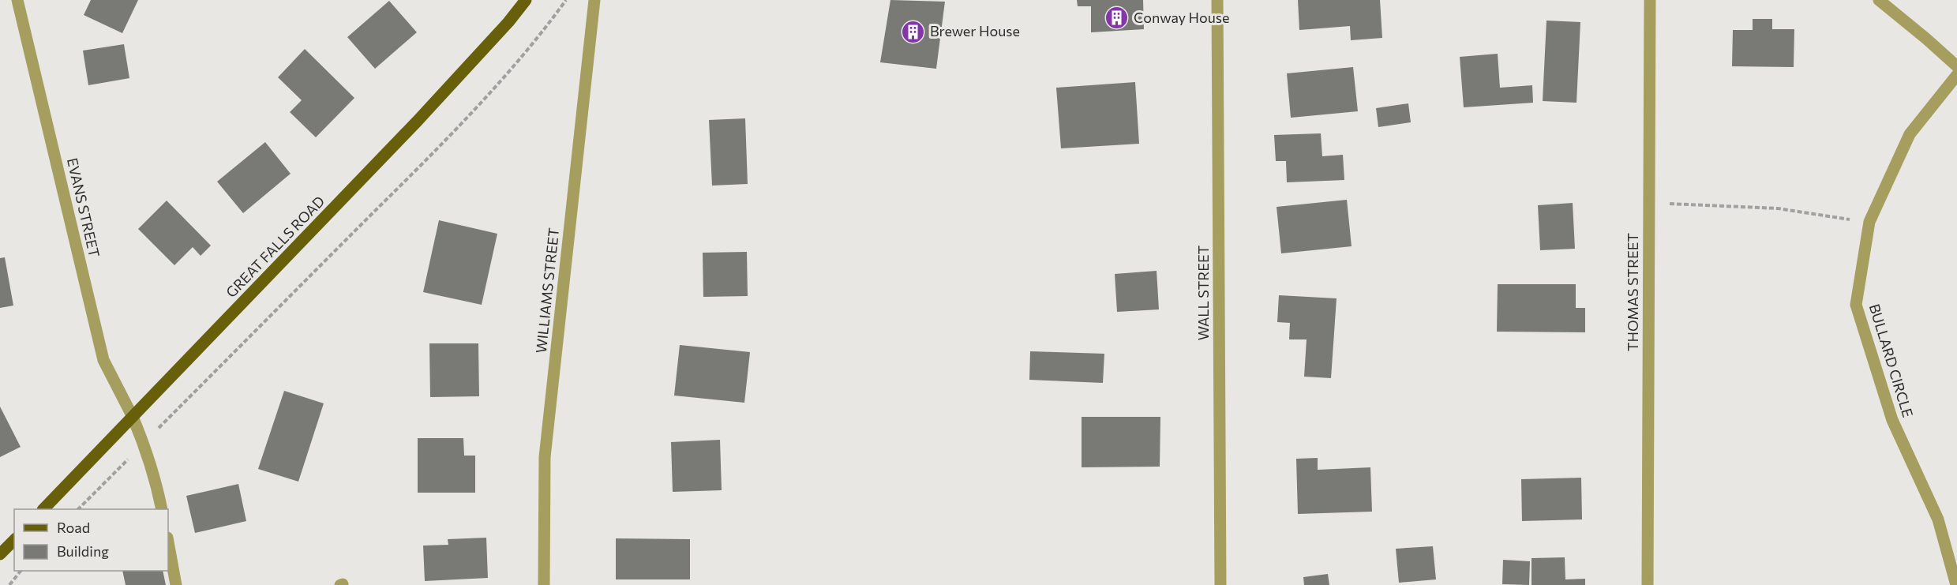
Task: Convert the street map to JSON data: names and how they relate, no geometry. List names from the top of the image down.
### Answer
{
  "streets": {
    "main road": ["GREAT FALLS ROAD"],
    "street": [
      "EVANS STREET",
      "WILLIAMS STREET",
      "THOMAS STREET",
      "WALL STREET",
      "BULLARD CIRCLE"
    ]
  },
  "crossings": [
    ["EVANS STREET", "GREAT FALLS ROAD"]
  ],
  "places": {
    "building": ["Conway House", "Brewer House"]
  },
  "legend": ["Road", "Building"]
}
